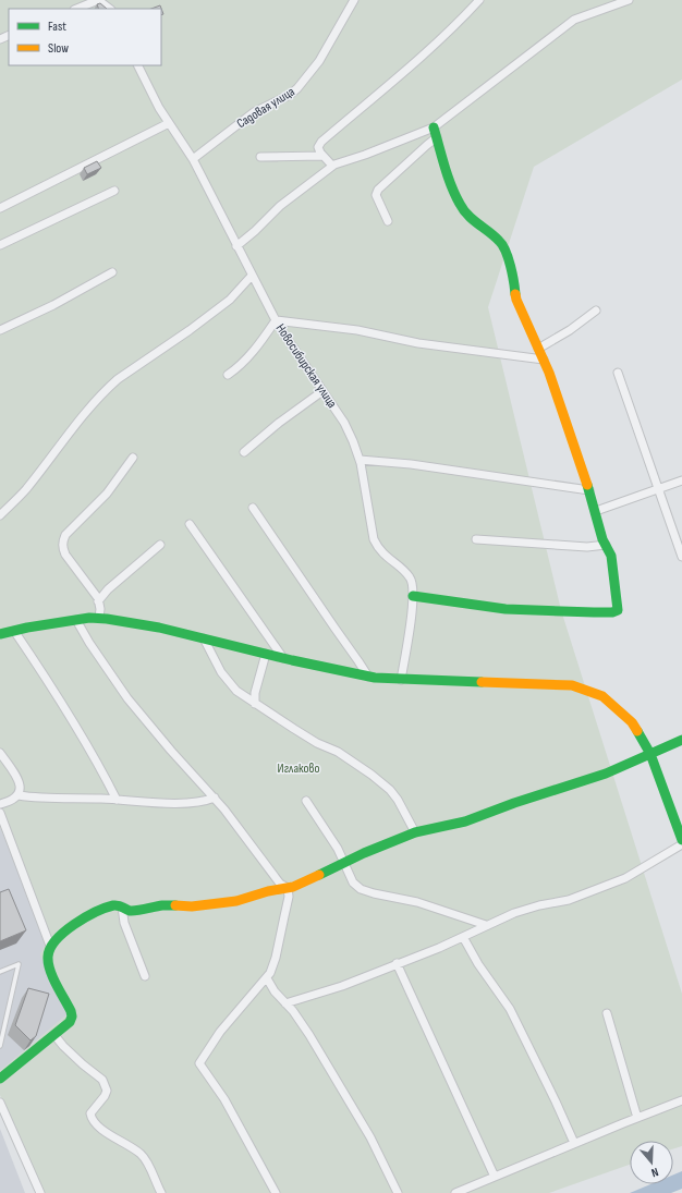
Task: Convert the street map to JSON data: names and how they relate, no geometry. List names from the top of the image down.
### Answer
{
  "streets": {
    "street": ["Садовая улица", "Новосибирская улица"]
  },
  "crossings": [
    ["Садовая улица", "Новосибирская улица"]
  ],
  "parks": ["Иглаково"],
  "legend": ["Fast", "Slow"],
  "north": "bottom"
}
